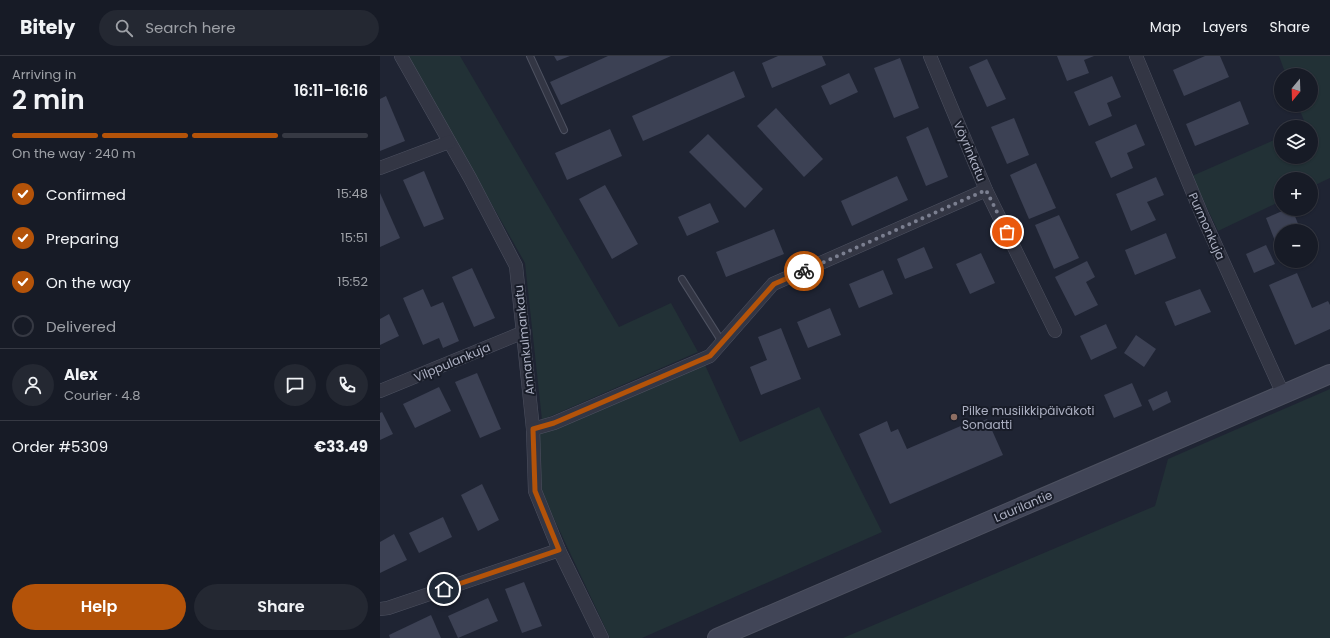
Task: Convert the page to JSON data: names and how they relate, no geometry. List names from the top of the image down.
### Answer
{
  "streets": {
    "street": [
      "Vöyrinkatu",
      "Purmonkuja",
      "Annankulmankatu",
      "Vilppulankuja",
      "Laurilantie"
    ]
  },
  "crossings": [
    ["Purmonkuja", "Laurilantie"],
    ["Annankulmankatu", "Vilppulankuja"]
  ],
  "places": ["Pilke musiikkipäiväkoti Sonaatti"],
  "north": "bottom",
  "page": {
    "header": "Bitely",
    "search": "Search here",
    "nav": ["Map", "Layers", "Share"],
    "heading": ["2 min", "Arriving in", "16:11–16:16"],
    "panel": [
      "Alex",
      "Courier · 4.8",
      "Order #5309",
      "€33.49"
    ],
    "map_buttons": ["+", "−"],
    "bar": "On the way · 240 m",
    "list": [
      ["Confirmed", "15:48"],
      ["Preparing", "15:51"],
      ["On the way", "15:52"],
      "Delivered"
    ],
    "buttons": ["Help", "Share"]
  }
}
